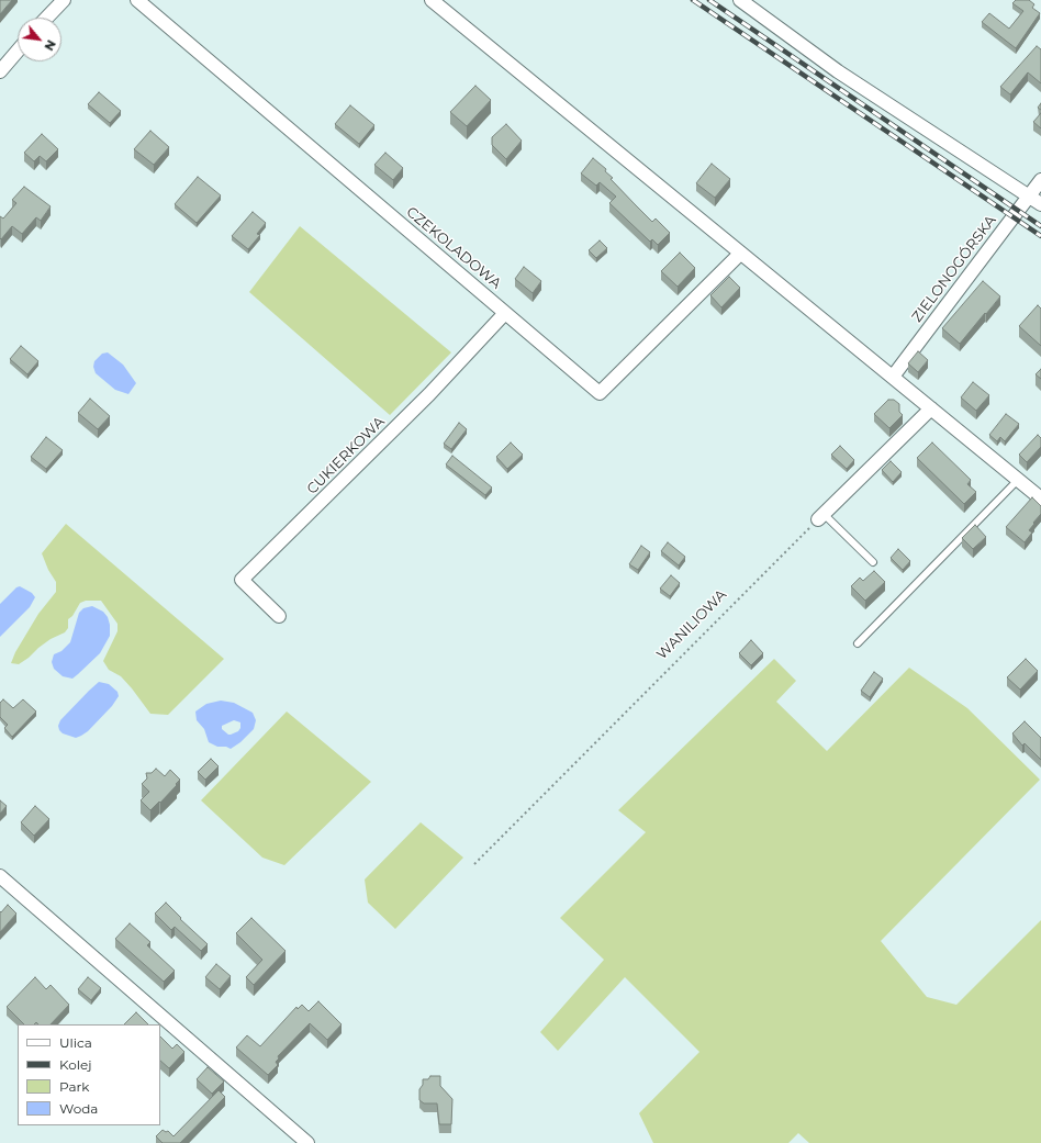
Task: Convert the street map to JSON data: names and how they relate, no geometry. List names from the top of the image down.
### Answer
{
  "streets": {
    "street": ["CZEKOLADOWA", "ZIELONOGÓRSKA", "CUKIERKOWA"],
    "path": ["WANILIOWA"]
  },
  "crossings": [
    ["CZEKOLADOWA", "CUKIERKOWA"]
  ],
  "legend": [
    "Ulica",
    "Kolej",
    "Park",
    "Woda"
  ],
  "north": "bottom right"
}
